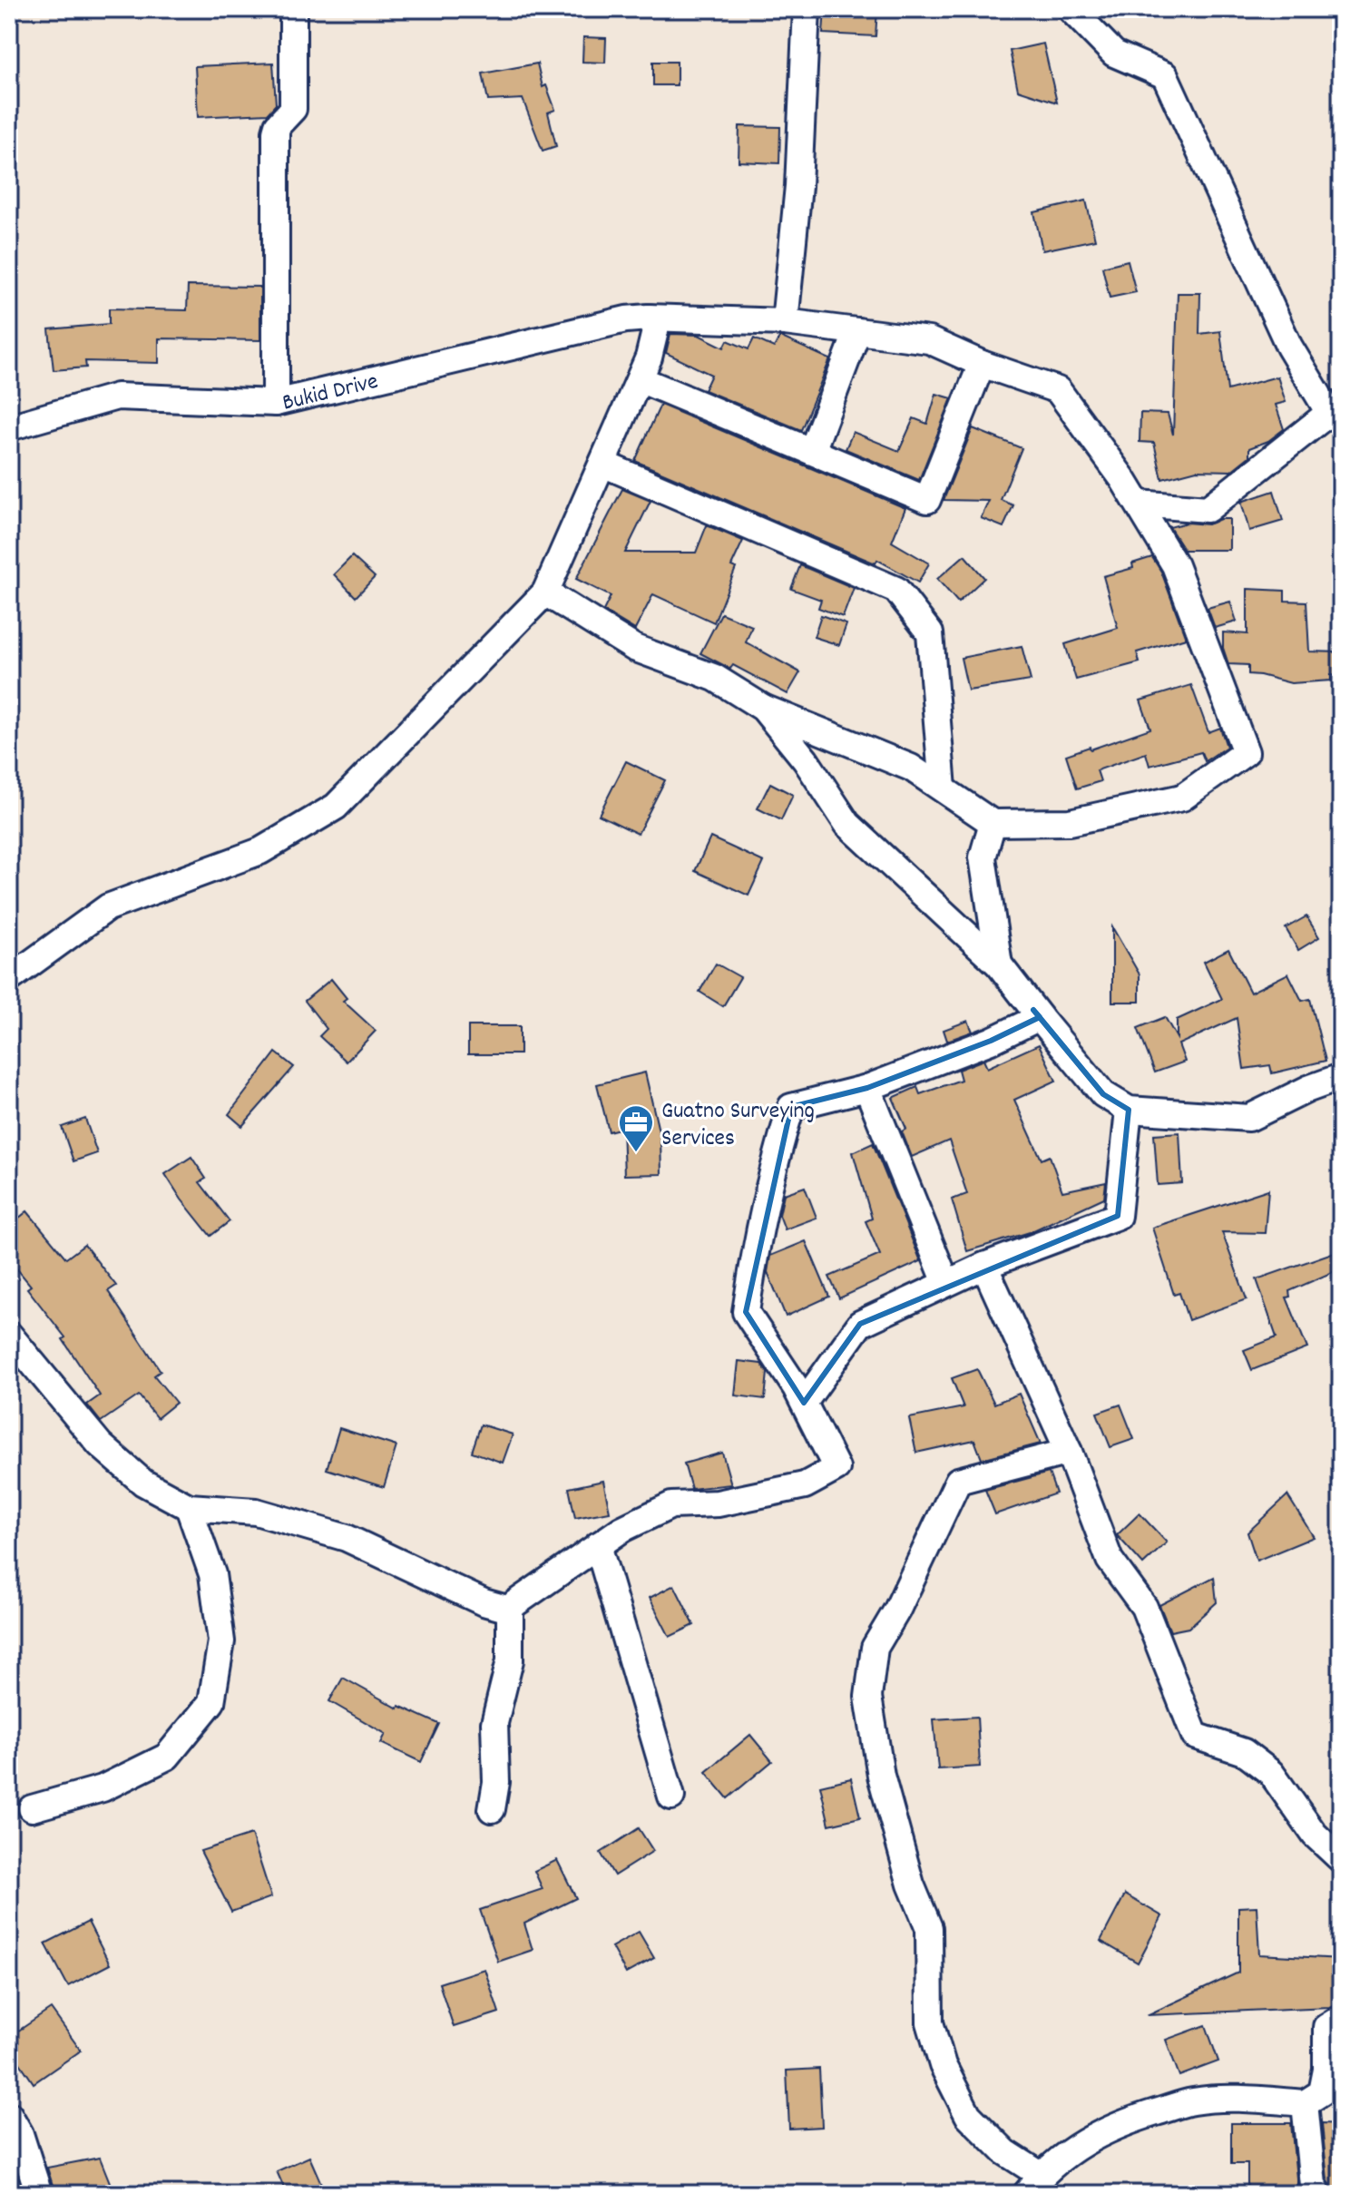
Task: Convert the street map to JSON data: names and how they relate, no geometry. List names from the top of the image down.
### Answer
{
  "streets": {
    "street": ["Bukid Drive"]
  },
  "places": {
    "office": ["Guatno Surveying Services"]
  }
}
